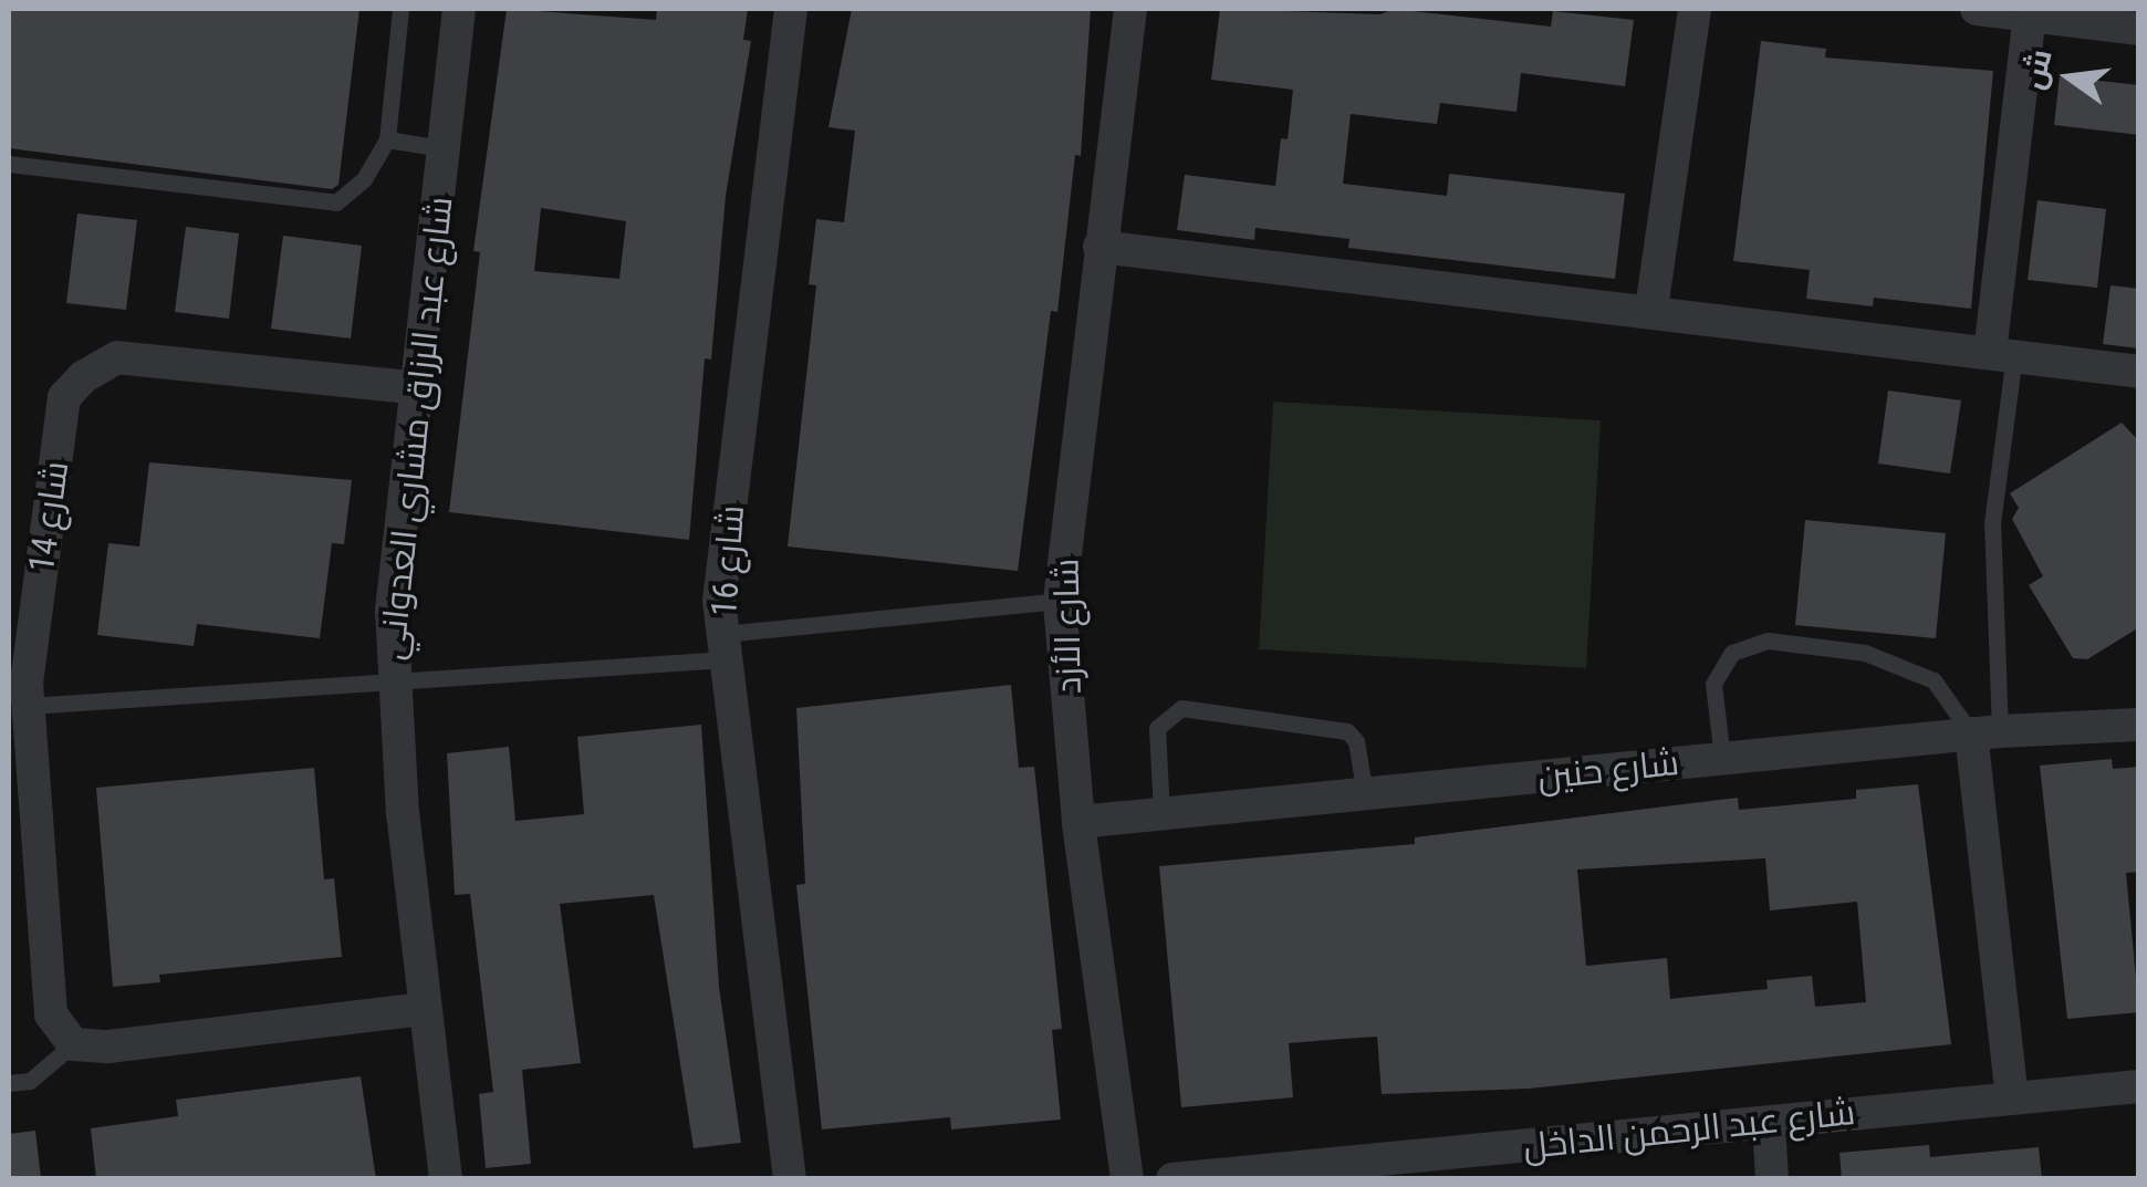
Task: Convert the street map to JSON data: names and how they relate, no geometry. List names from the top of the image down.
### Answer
{
  "streets": {
    "street": [
      "شارع عبد الرزاق مشاري العدواني",
      "شارع 14",
      "شارع 16",
      "شارع الأزد",
      "شارع حنين",
      "شارع عبد الرحمن الداخل"
    ]
  },
  "crossings": [
    ["شارع عبد الرزاق مشاري العدواني", "شارع 14"],
    ["شارع الأزد", "شارع حنين"]
  ],
  "north": "left"
}
